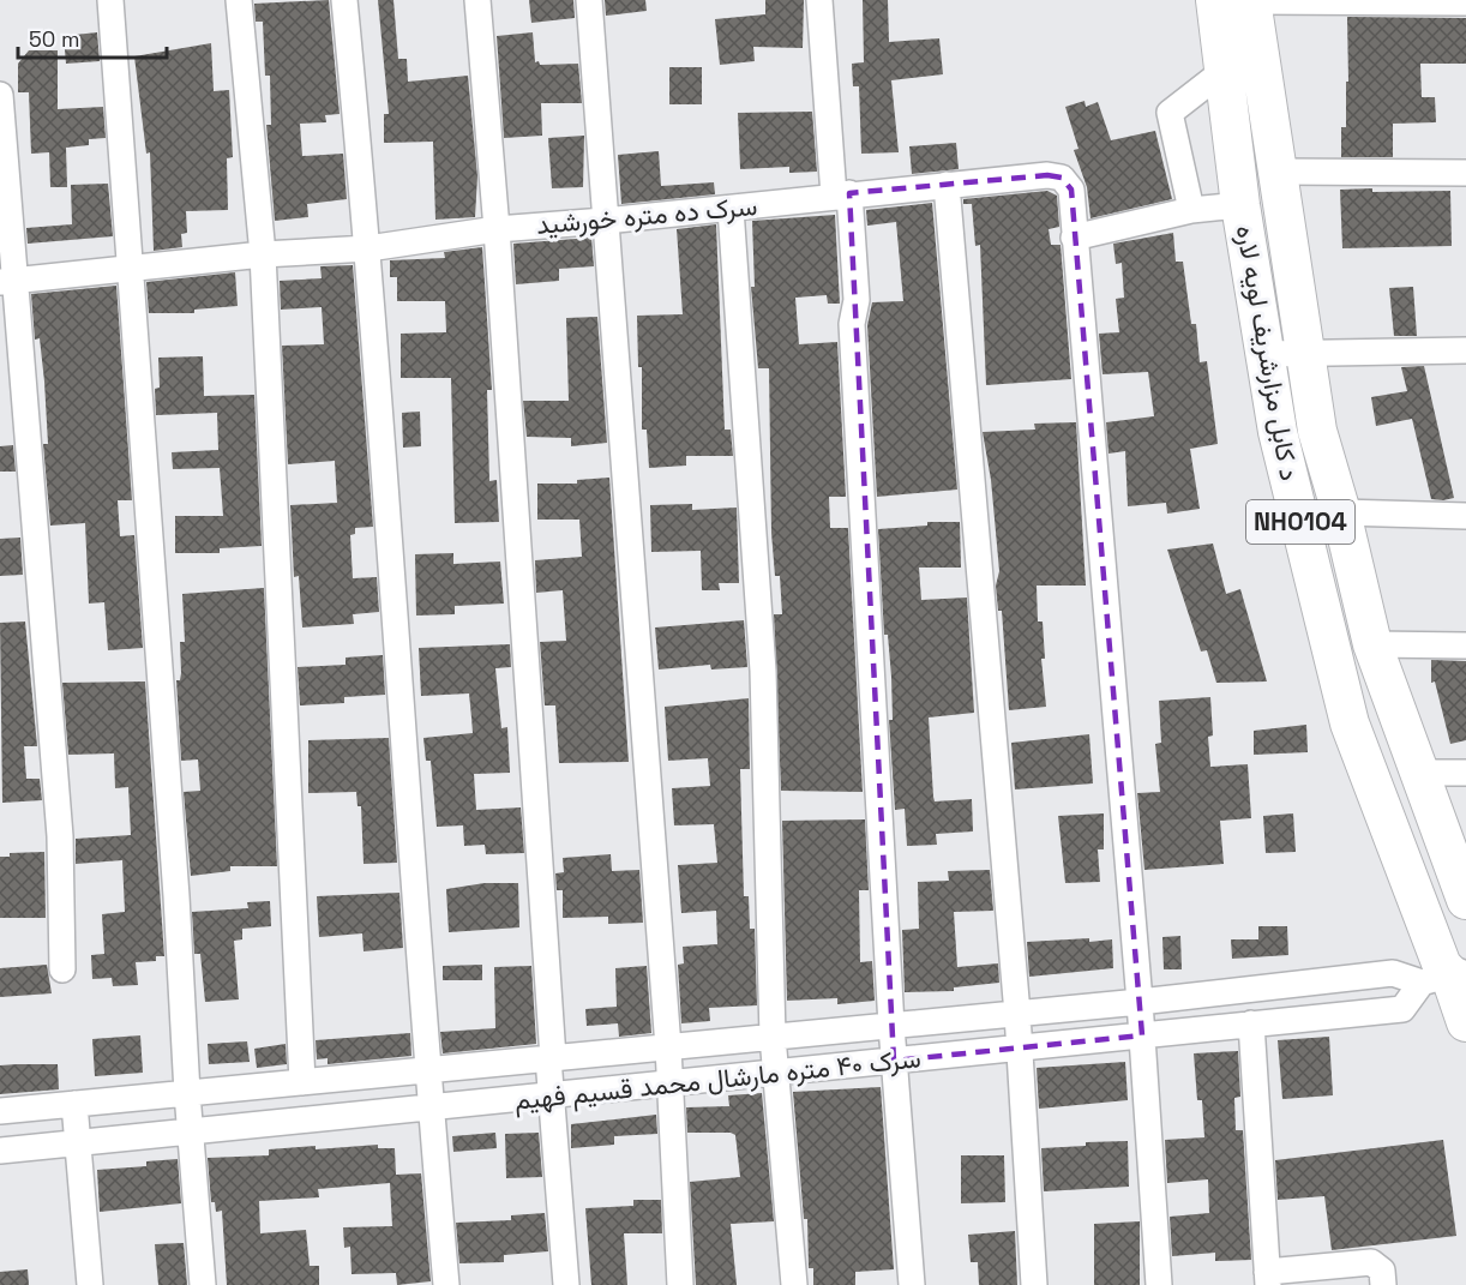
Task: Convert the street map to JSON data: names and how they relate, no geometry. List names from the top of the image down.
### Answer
{
  "streets": {
    "highway": ["د کابل مزارشریف لویه لاره", "NH0104"],
    "street": ["سرک ده متره خورشید", "سرک ۴۰ متره مارشال محمد قسیم فهیم"]
  },
  "crossings": [
    ["د کابل مزارشریف لویه لاره", "سرک ۴۰ متره مارشال محمد قسیم فهیم"]
  ],
  "scale_bar": "50 m"
}
